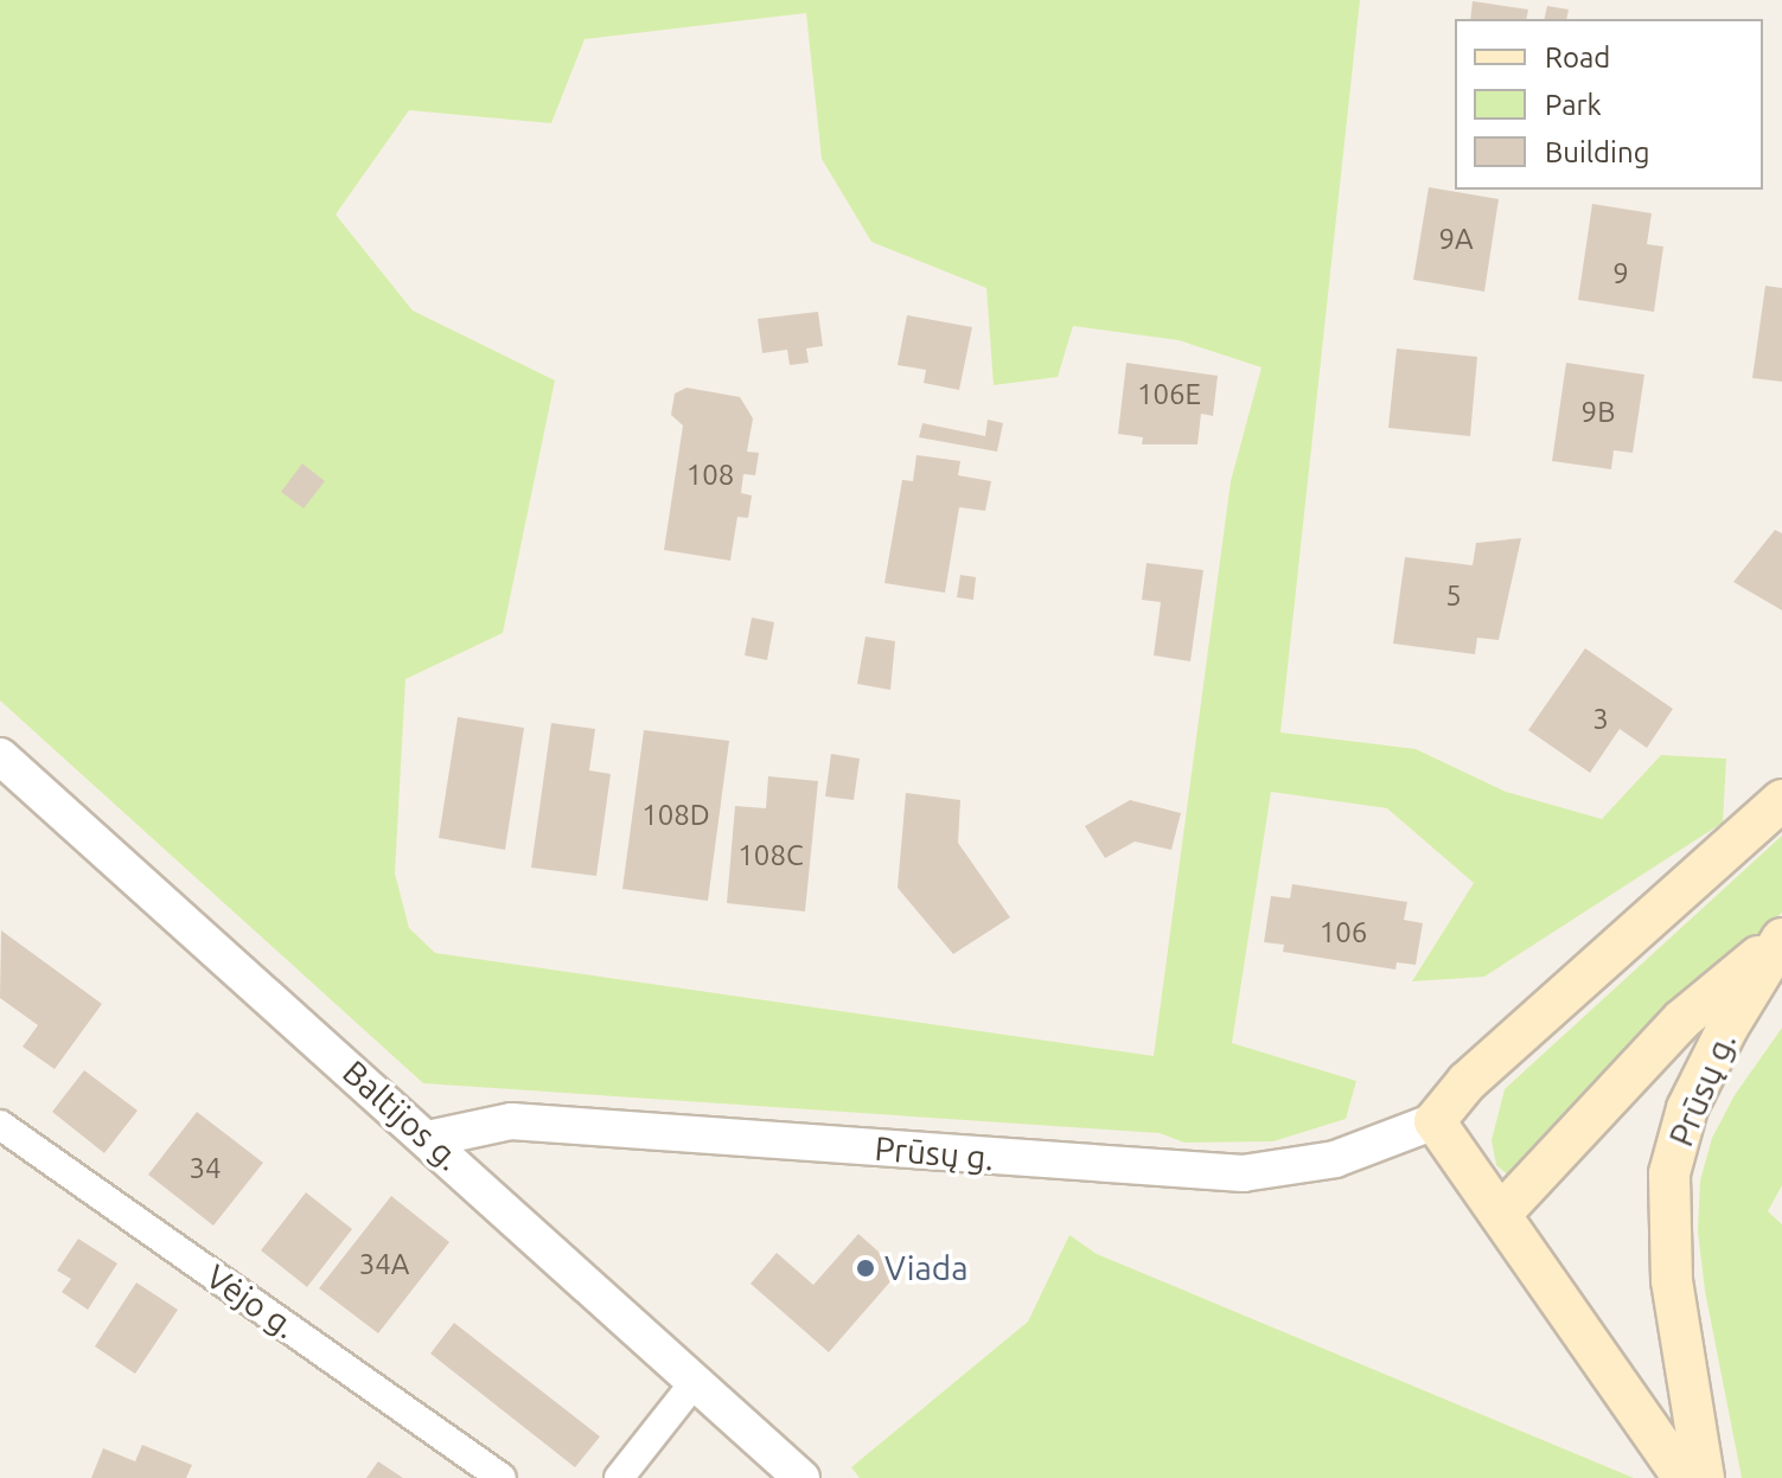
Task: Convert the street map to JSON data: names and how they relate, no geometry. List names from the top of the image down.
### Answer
{
  "streets": {
    "main road": ["Prūsų g."],
    "street": ["Baltijos g.", "Vėjo g."]
  },
  "crossings": [
    ["Prūsų g.", "Baltijos g."]
  ],
  "places": ["Viada"],
  "house_numbers": [
    "9A",
    "9",
    "106E",
    "9B",
    "108",
    "5",
    "3",
    "108D",
    "108C",
    "106",
    "34",
    "34A"
  ],
  "legend": ["Road", "Park", "Building"]
}
